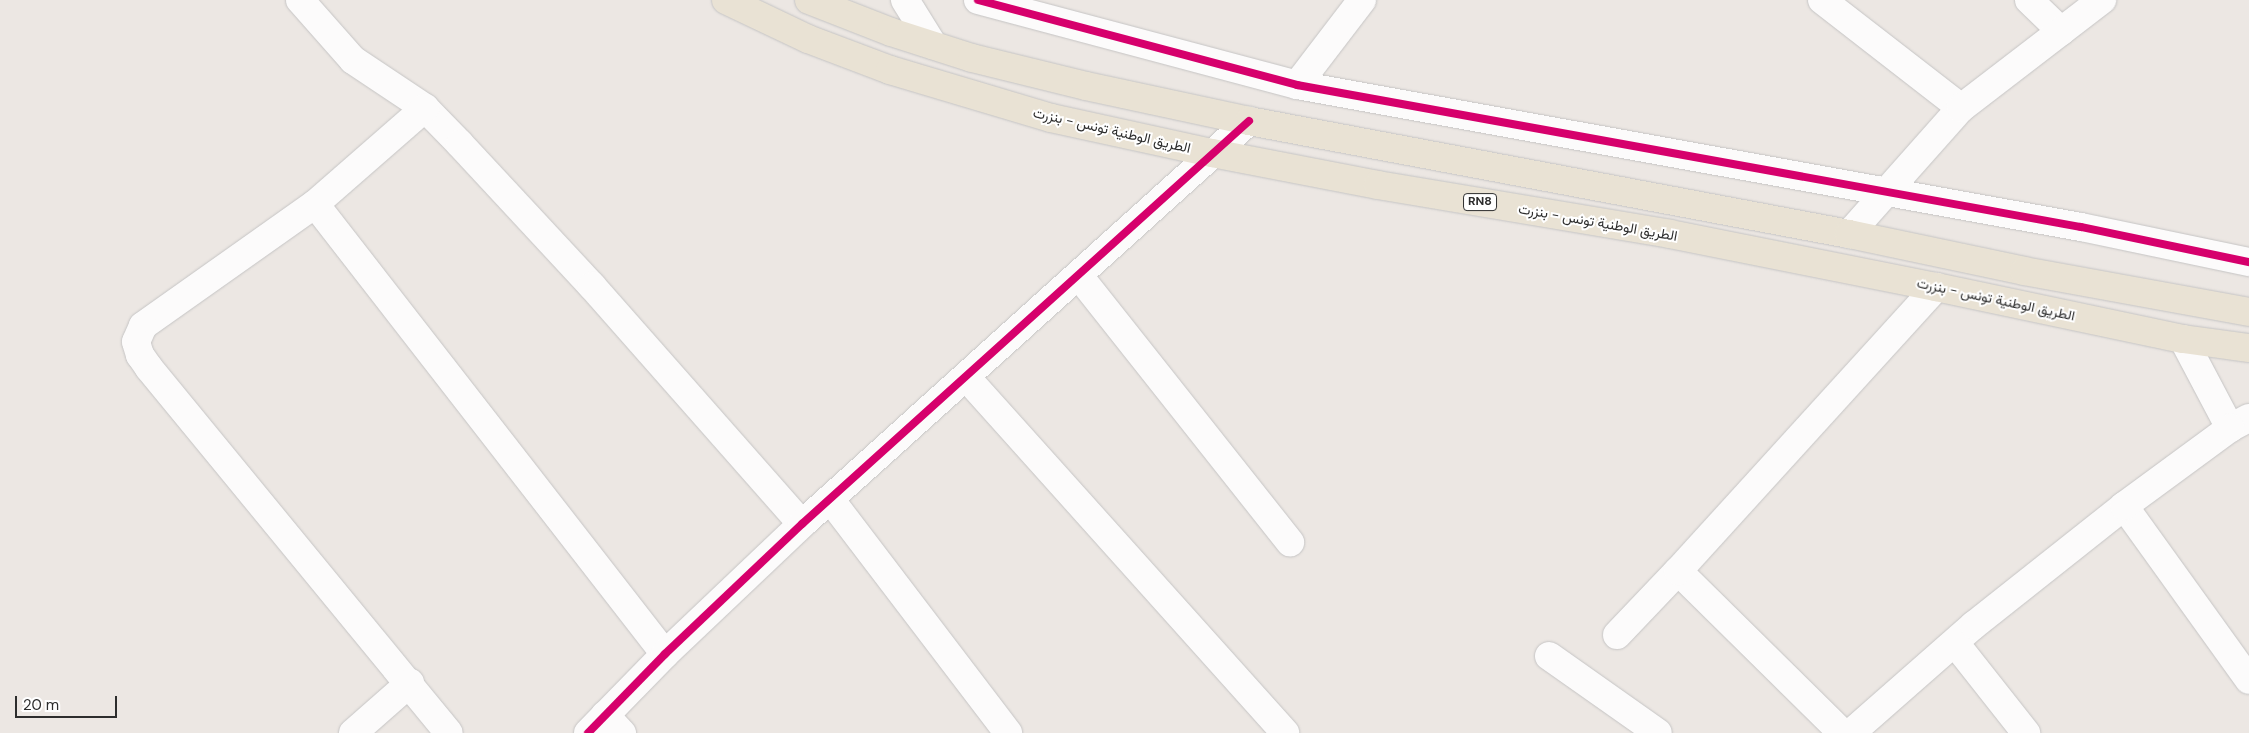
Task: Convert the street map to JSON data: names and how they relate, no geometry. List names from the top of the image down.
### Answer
{
  "streets": {
    "main road": ["الطريق الوطنية تونس - بنزرت", "RN8"]
  },
  "scale_bar": "20 m"
}
